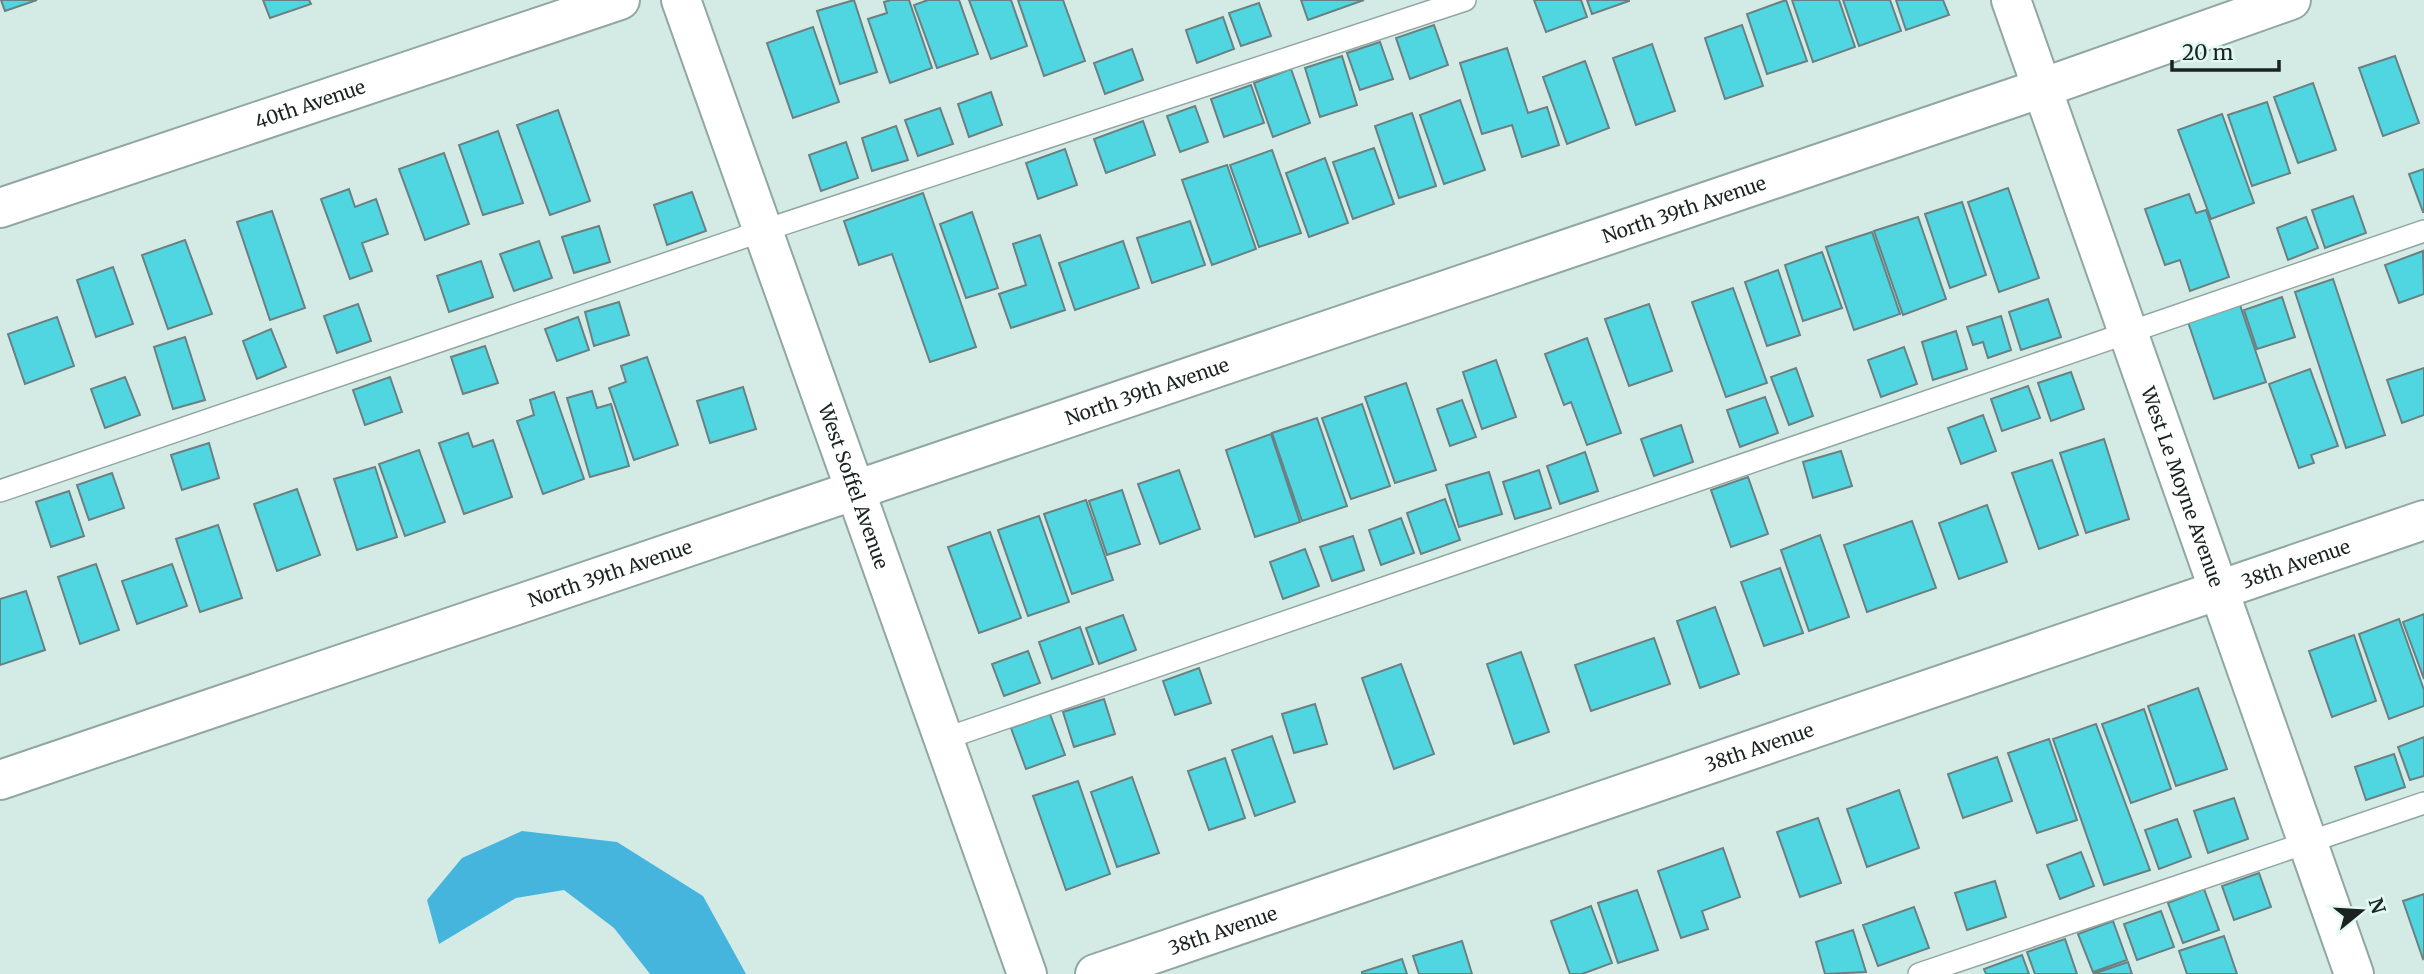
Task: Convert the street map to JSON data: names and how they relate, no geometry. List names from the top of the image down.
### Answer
{
  "streets": {
    "street": [
      "40th Avenue",
      "North 39th Avenue",
      "West Soffel Avenue",
      "West Le Moyne Avenue",
      "38th Avenue"
    ]
  },
  "crossings": [
    ["North 39th Avenue", "West Soffel Avenue"],
    ["North 39th Avenue", "West Le Moyne Avenue"],
    ["West Le Moyne Avenue", "38th Avenue"]
  ],
  "scale_bar": "20 m",
  "north": "right"
}
